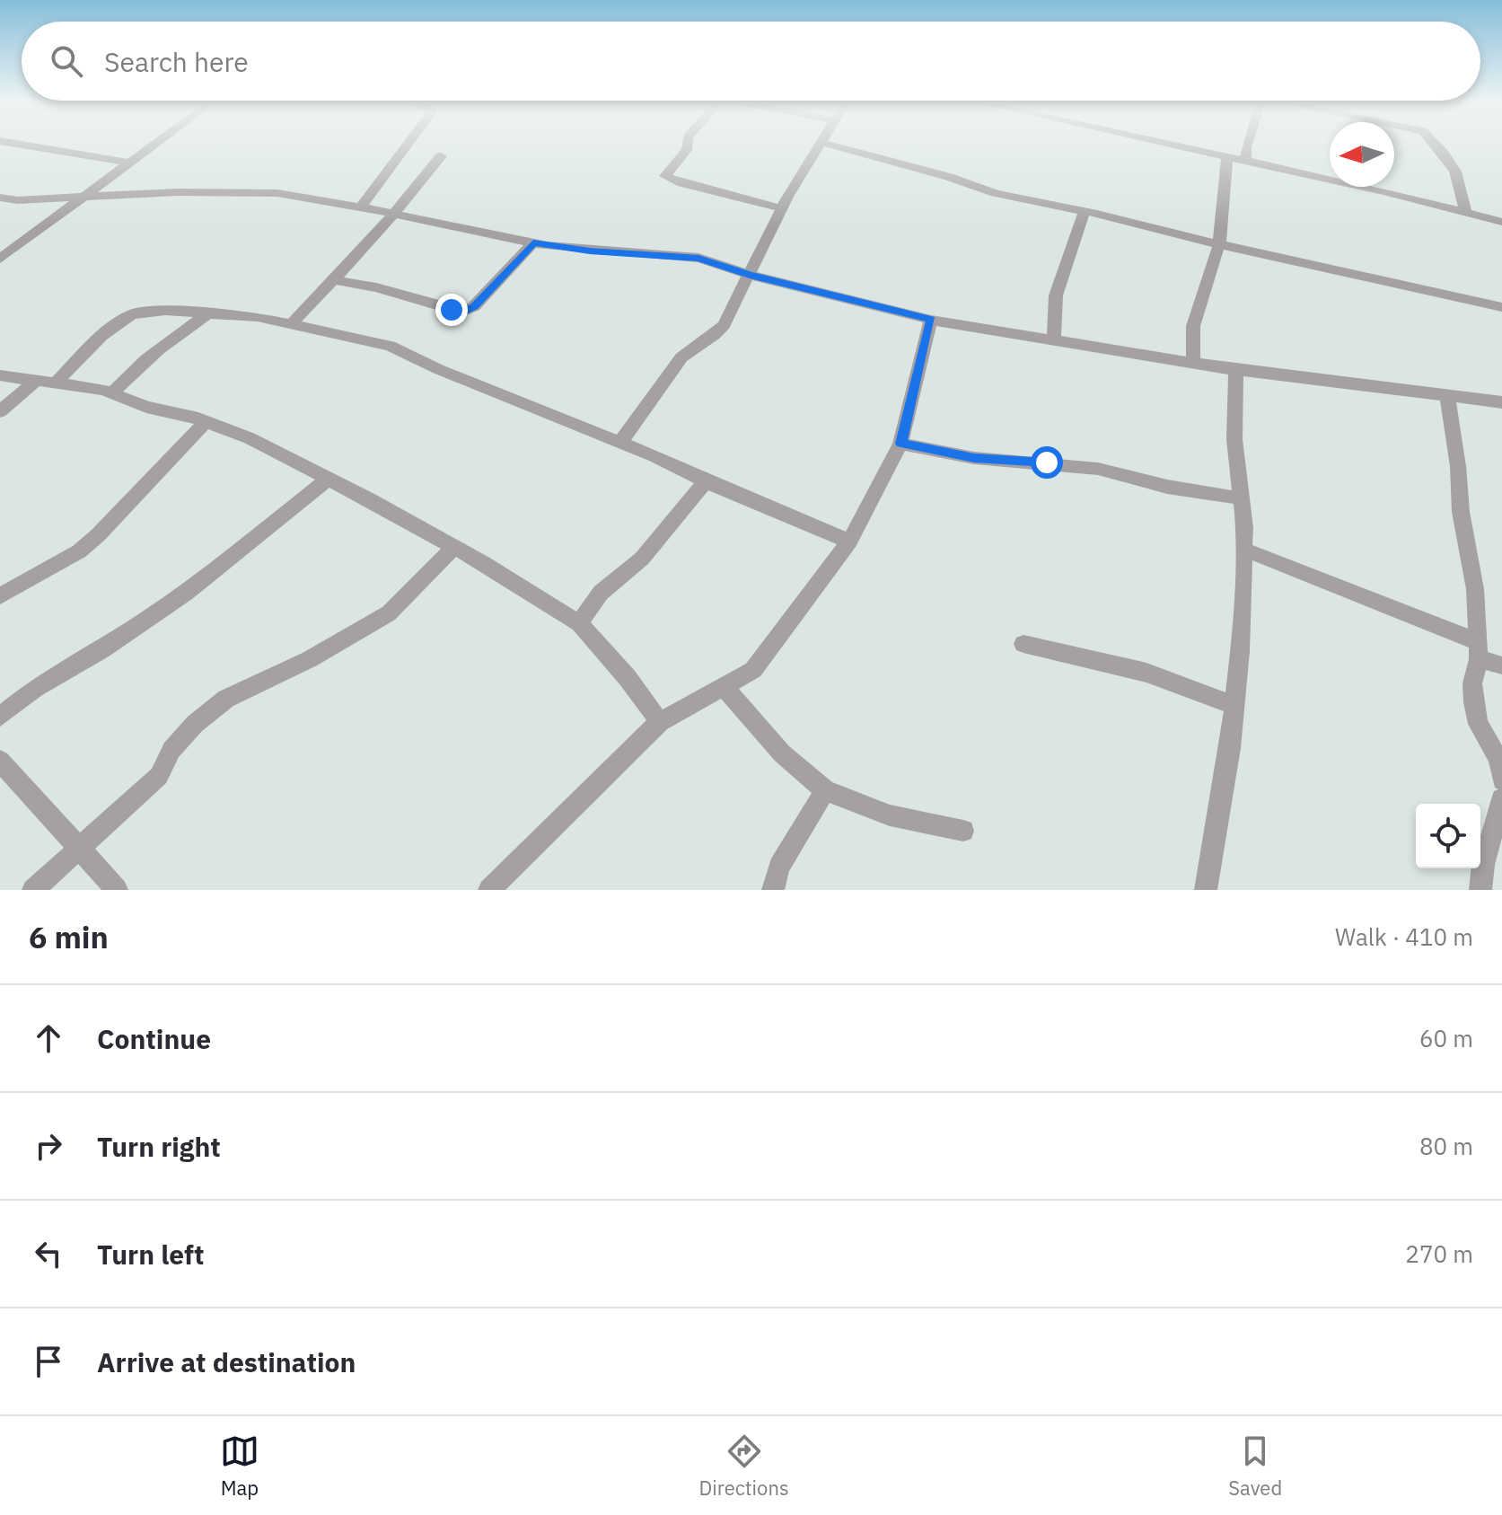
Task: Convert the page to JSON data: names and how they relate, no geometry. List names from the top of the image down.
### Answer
{
  "north": "left",
  "page": {
    "search": "Search here",
    "heading": ["6 min", "Walk · 410 m"],
    "list": [
      ["Continue", "60 m"],
      ["Turn right", "80 m"],
      ["Turn left", "270 m"],
      "Arrive at destination"
    ],
    "nav": ["Map", "Directions", "Saved"]
  }
}
